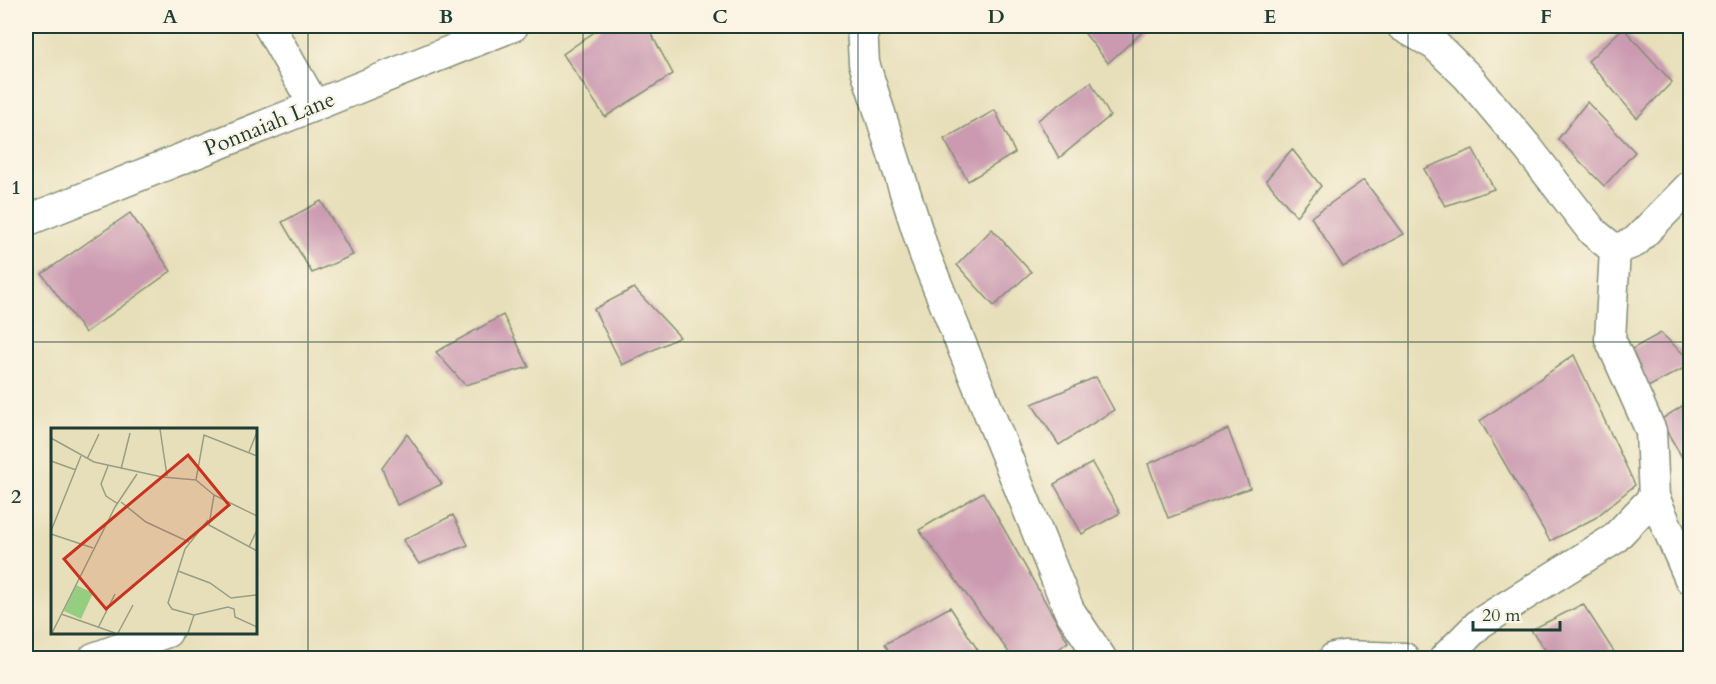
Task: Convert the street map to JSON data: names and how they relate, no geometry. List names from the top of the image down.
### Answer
{
  "streets": {
    "street": ["Ponnaiah Lane"]
  },
  "scale_bar": "20 m",
  "grid": {
    "columns": [
      "A",
      "B",
      "C",
      "D",
      "E",
      "F"
    ],
    "rows": ["1", "2"]
  }
}
